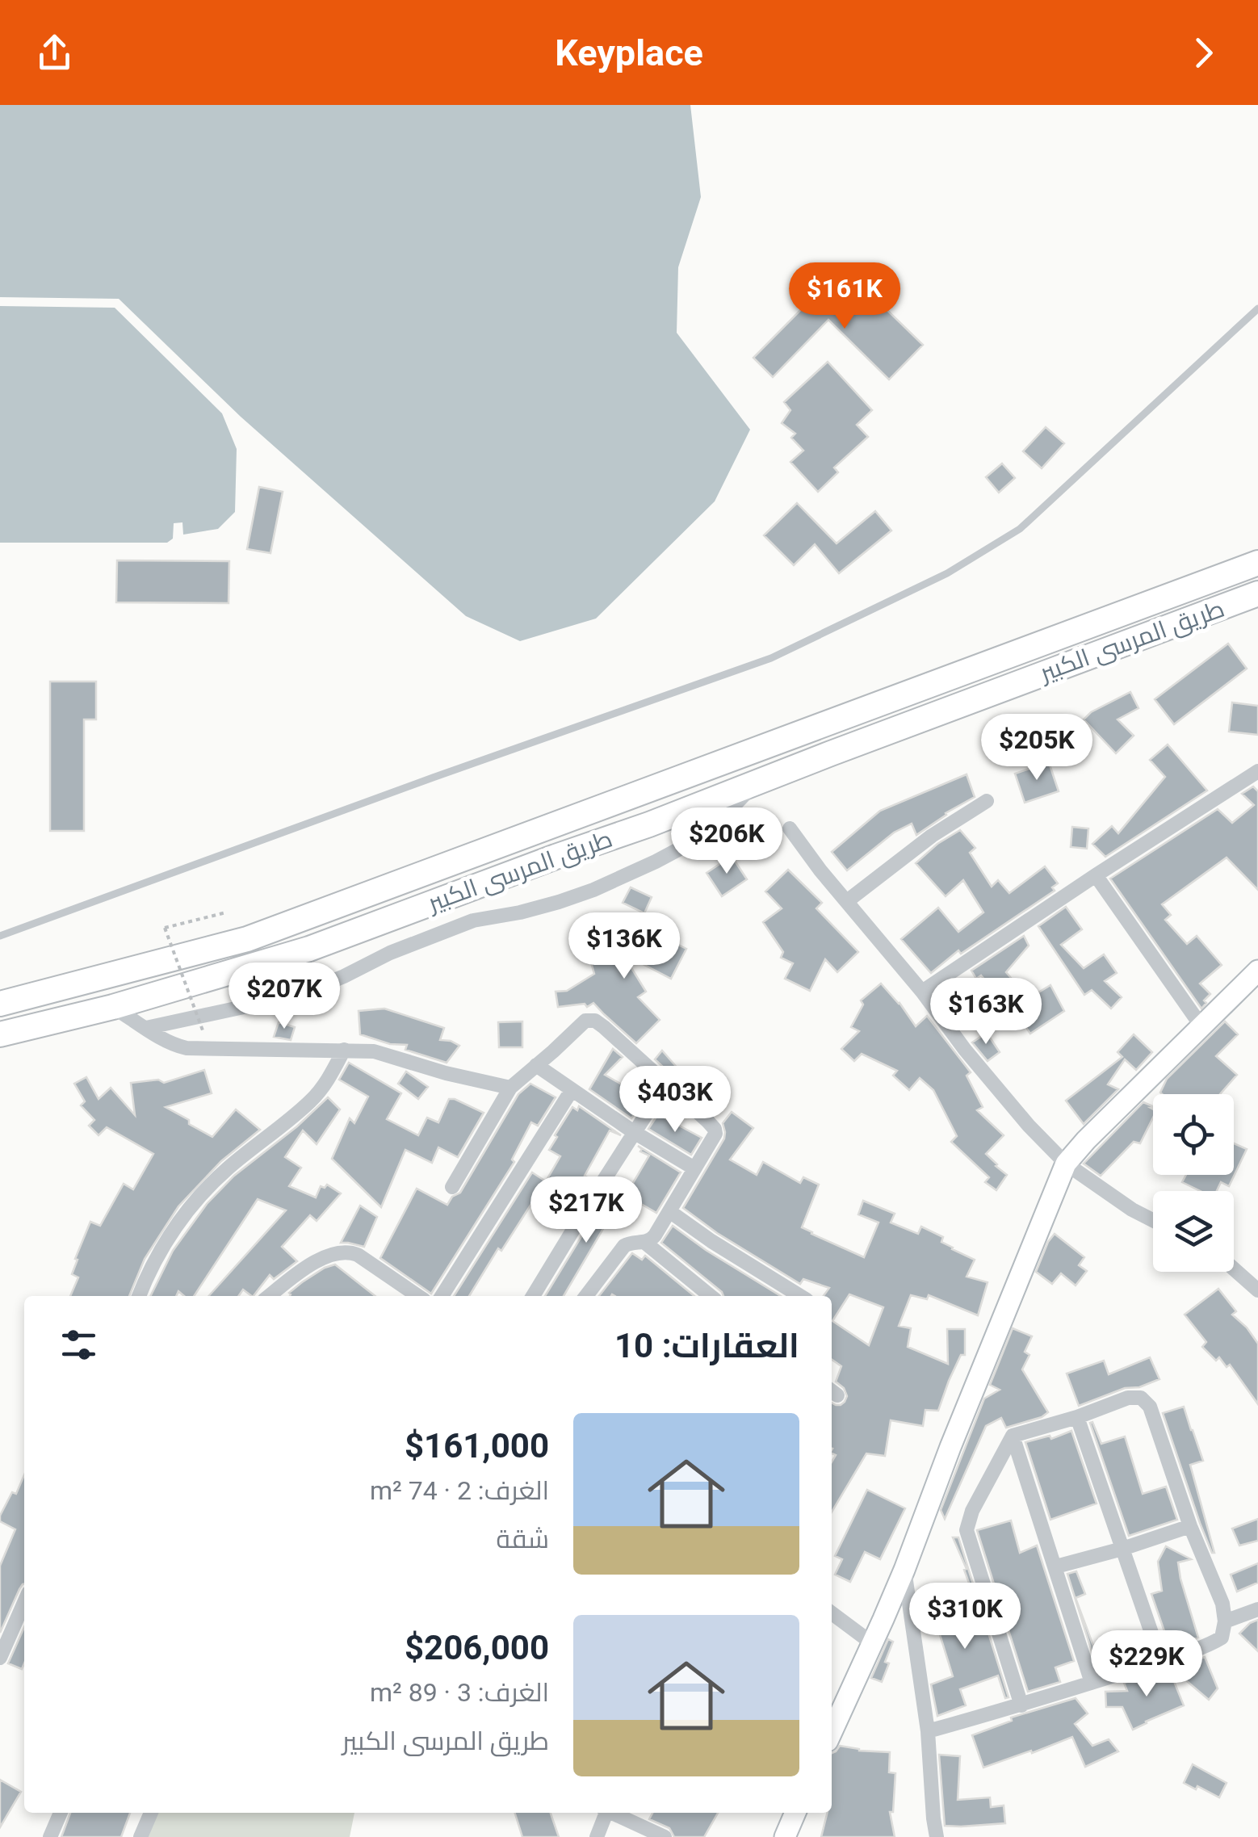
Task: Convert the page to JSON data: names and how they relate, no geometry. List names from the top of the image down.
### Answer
{
  "streets": {
    "main road": ["طريق المرسى الكبير"]
  },
  "page": {
    "header": "Keyplace",
    "price": [
      "$161K",
      "$205K",
      "$206K",
      "$136K",
      "$207K",
      "$163K",
      "$403K",
      "$217K",
      "$310K",
      "$229K"
    ],
    "heading": "العقارات: 10",
    "list": [
      {
        "name": "$161,000",
        "note": "الغرف: 2 · 74 m² · شقة"
      },
      {
        "name": "$206,000",
        "note": "الغرف: 3 · 89 m² · طريق المرسى الكبير"
      }
    ]
  }
}
